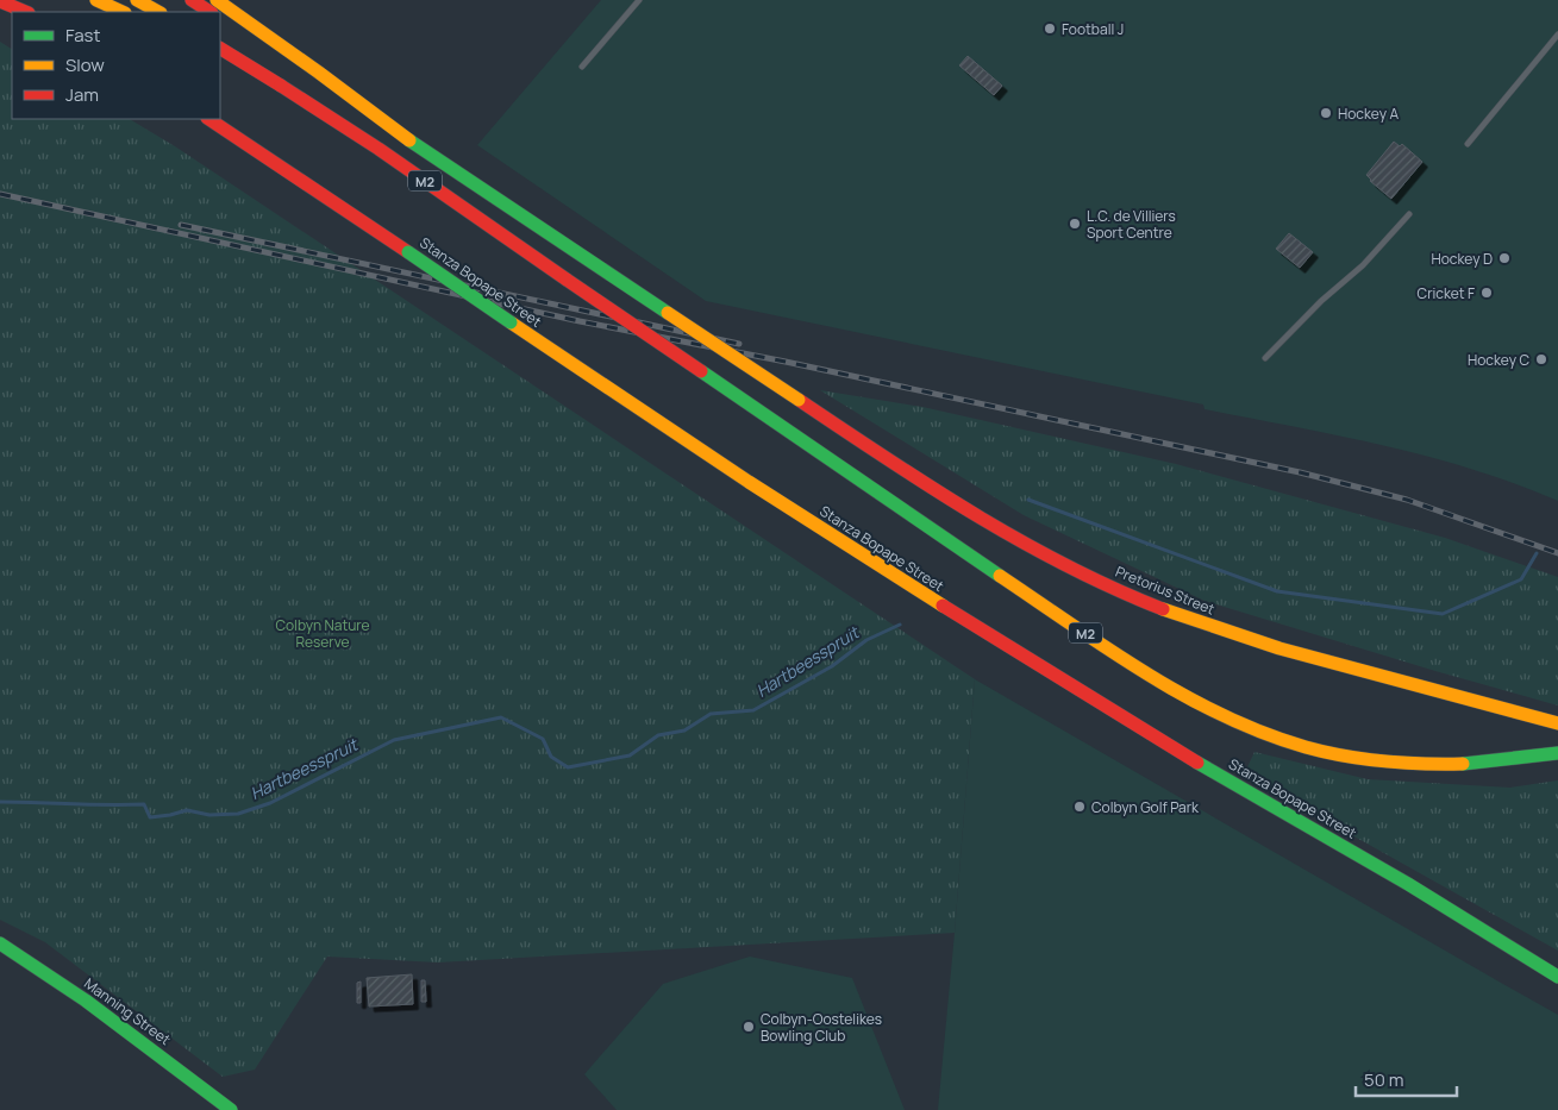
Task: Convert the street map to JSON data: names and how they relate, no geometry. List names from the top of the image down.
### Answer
{
  "streets": {
    "main road": [
      "M2",
      "Stanza Bopape Street",
      "Pretorius Street",
      "Manning Street"
    ]
  },
  "crossings": [
    ["M2", "Pretorius Street"]
  ],
  "water": ["Hartbeesspruit"],
  "parks": ["Colbyn Nature Reserve"],
  "places": [
    "Football J",
    "Hockey A",
    "L.C. de Villiers Sport Centre",
    "Hockey D",
    "Cricket F",
    "Hockey C",
    "Colbyn Golf Park",
    "Colbyn-Oostelikes Bowling Club"
  ],
  "legend": ["Fast", "Slow", "Jam"],
  "scale_bar": "50 m"
}
